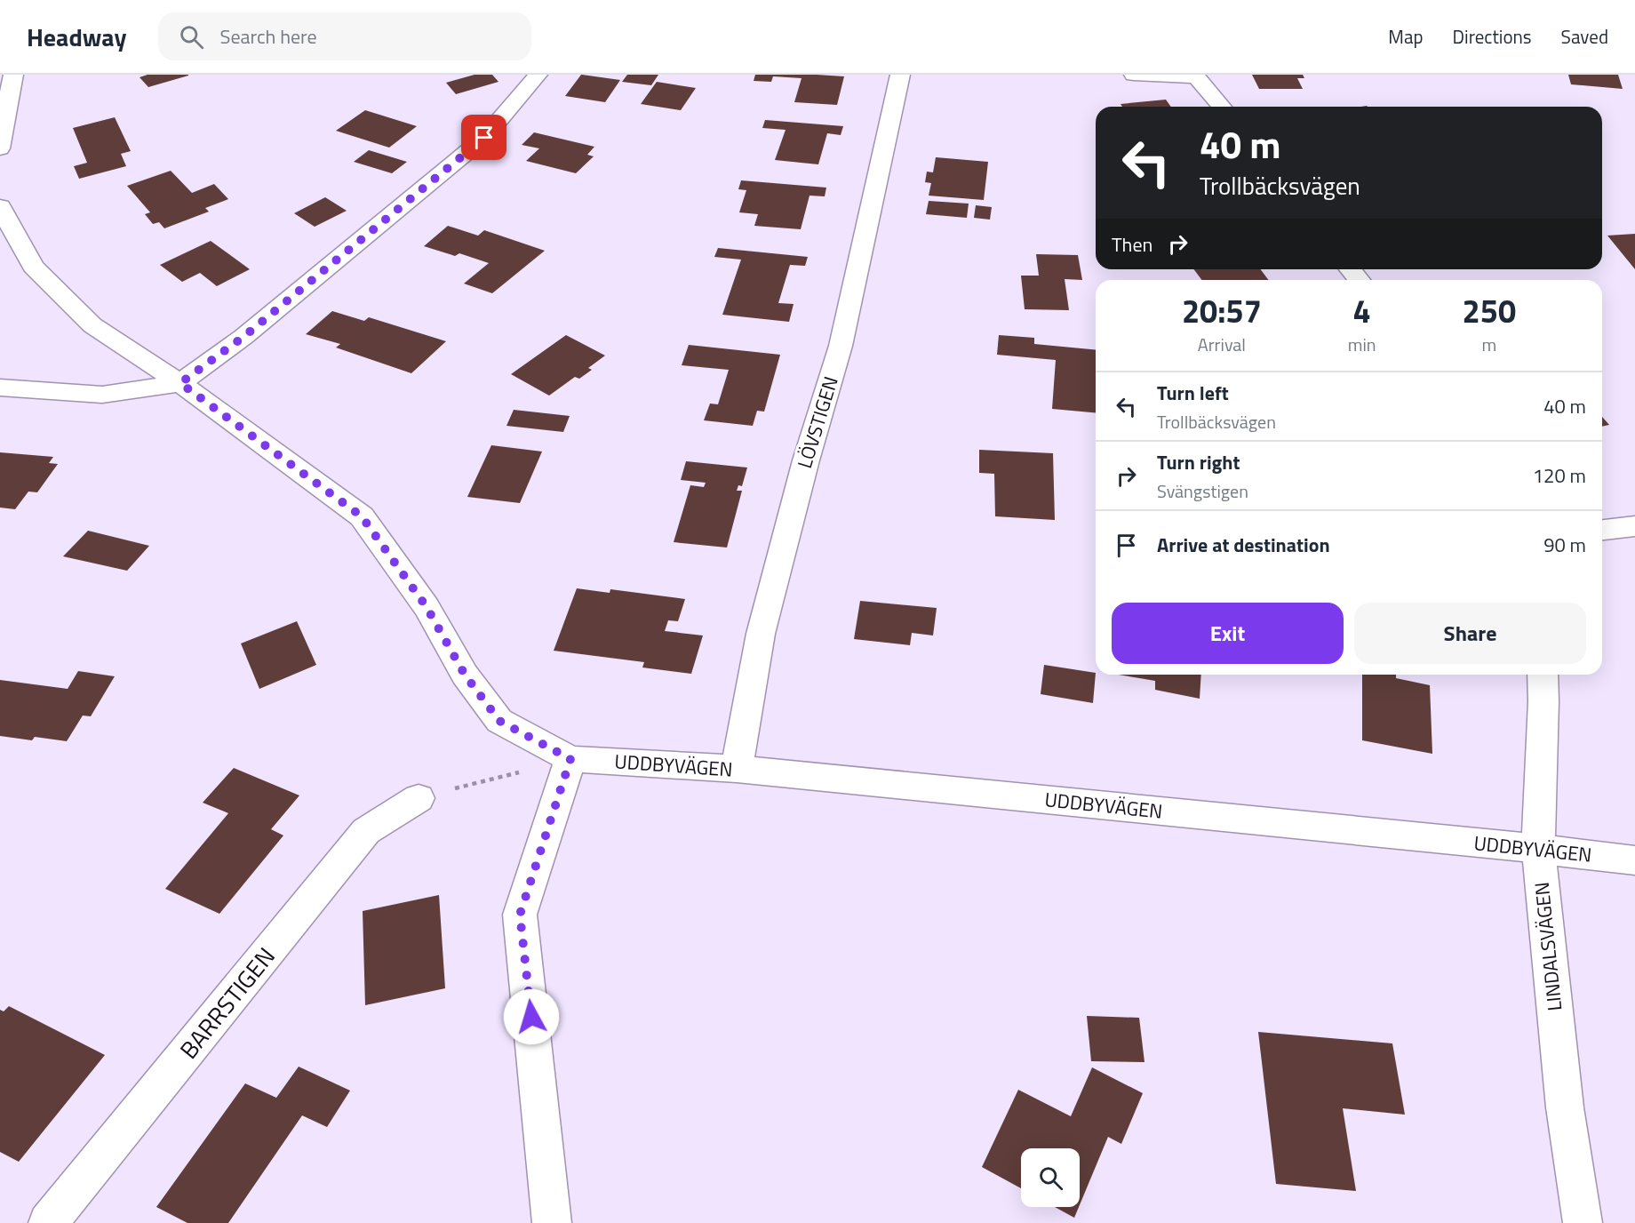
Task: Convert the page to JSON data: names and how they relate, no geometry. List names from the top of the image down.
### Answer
{
  "streets": {
    "street": [
      "LÖVSTIGEN",
      "UDDBYVÄGEN",
      "LINDALSVÄGEN",
      "BARRSTIGEN"
    ]
  },
  "crossings": [
    ["LÖVSTIGEN", "UDDBYVÄGEN"],
    ["UDDBYVÄGEN", "LINDALSVÄGEN"]
  ],
  "page": {
    "header": "Headway",
    "search": "Search here",
    "nav": ["Map", "Directions", "Saved"],
    "turn": ["40 m", "Trollbäcksvägen"],
    "then": "Then",
    "eta": [
      "20:57",
      "Arrival",
      "4",
      "min",
      "250",
      "m"
    ],
    "list": [
      {
        "name": "Turn left",
        "note": "Trollbäcksvägen",
        "value": "40 m"
      },
      {
        "name": "Turn right",
        "note": "Svängstigen",
        "value": "120 m"
      },
      {
        "name": "Arrive at destination",
        "value": "90 m"
      }
    ],
    "buttons": ["Exit", "Share"]
  }
}
